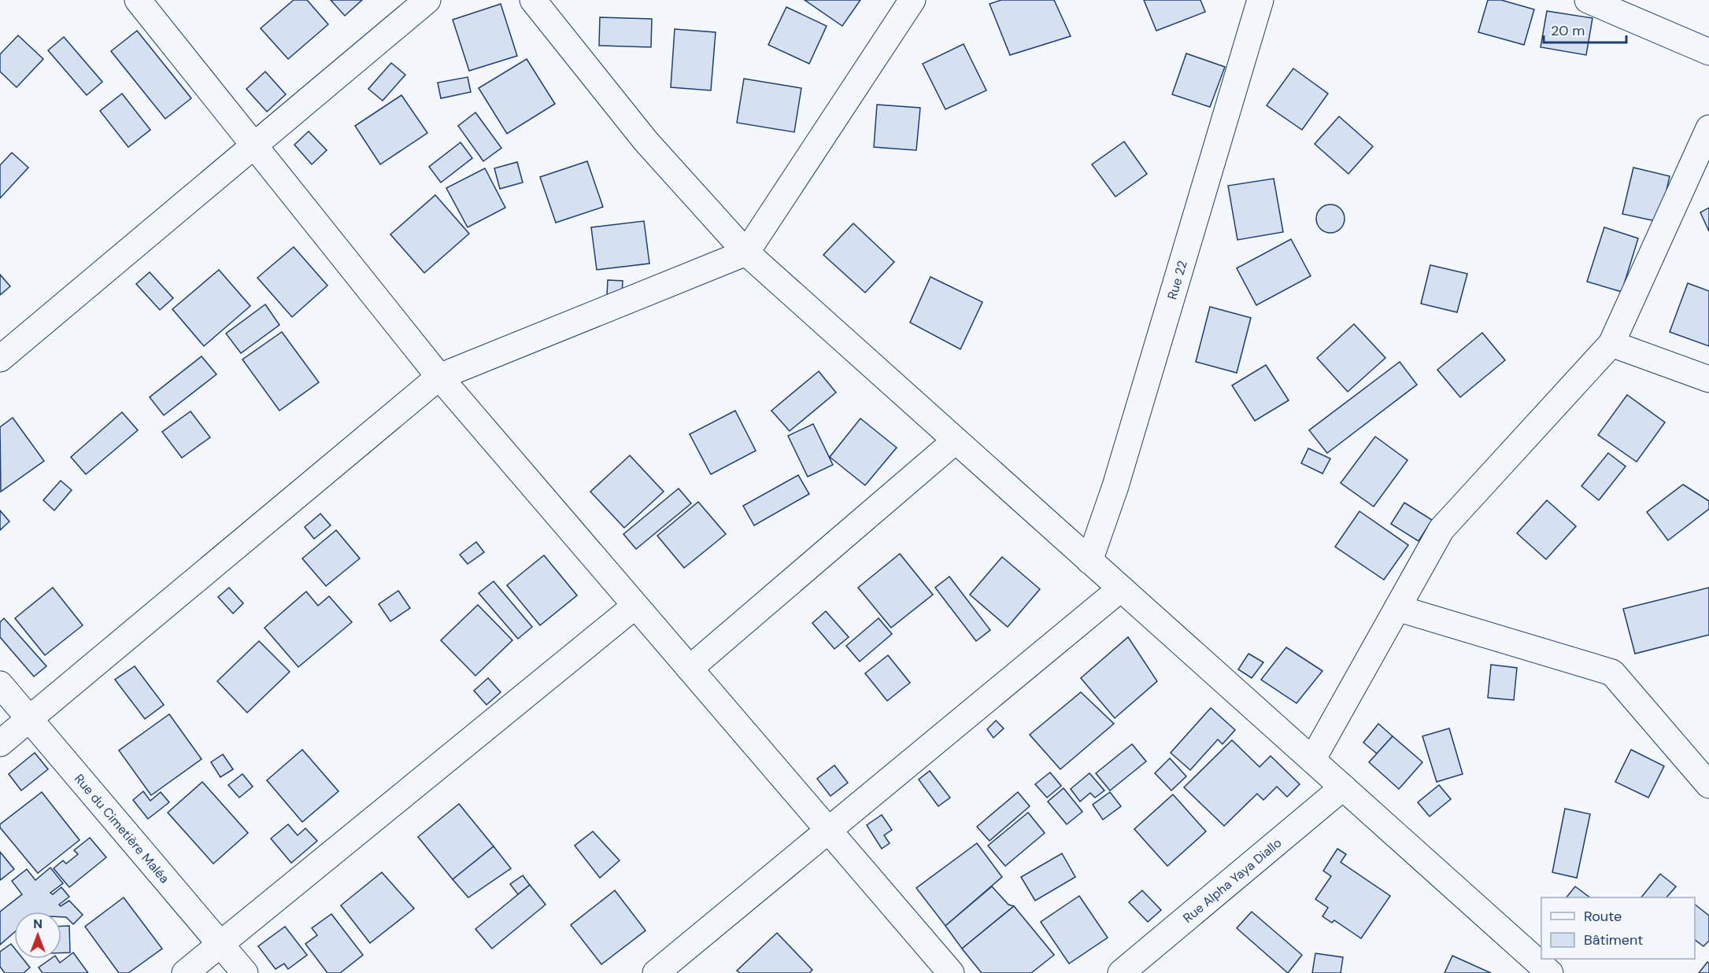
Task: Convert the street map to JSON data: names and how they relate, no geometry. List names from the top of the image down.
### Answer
{
  "streets": {
    "street": ["Rue 22", "Rue du Cimetière Maléa", "Rue Alpha Yaya Diallo"]
  },
  "legend": ["Route", "Bâtiment"],
  "scale_bar": "20 m",
  "north": "top"
}
